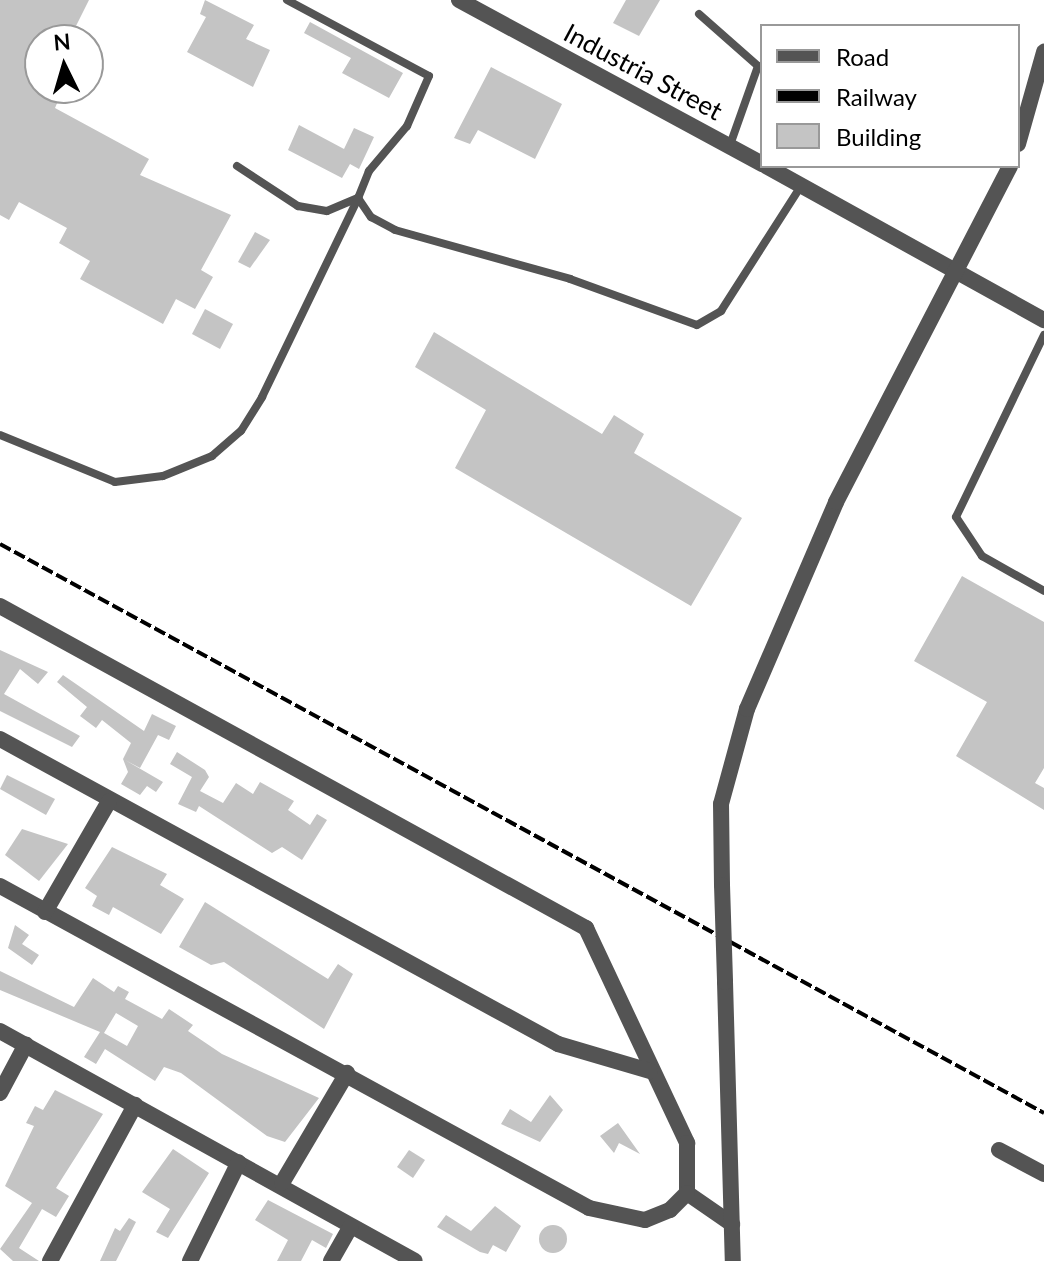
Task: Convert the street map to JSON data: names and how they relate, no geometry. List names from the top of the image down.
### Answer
{
  "streets": {
    "street": ["Industria Street"]
  },
  "legend": ["Road", "Railway", "Building"],
  "north": "top"
}
